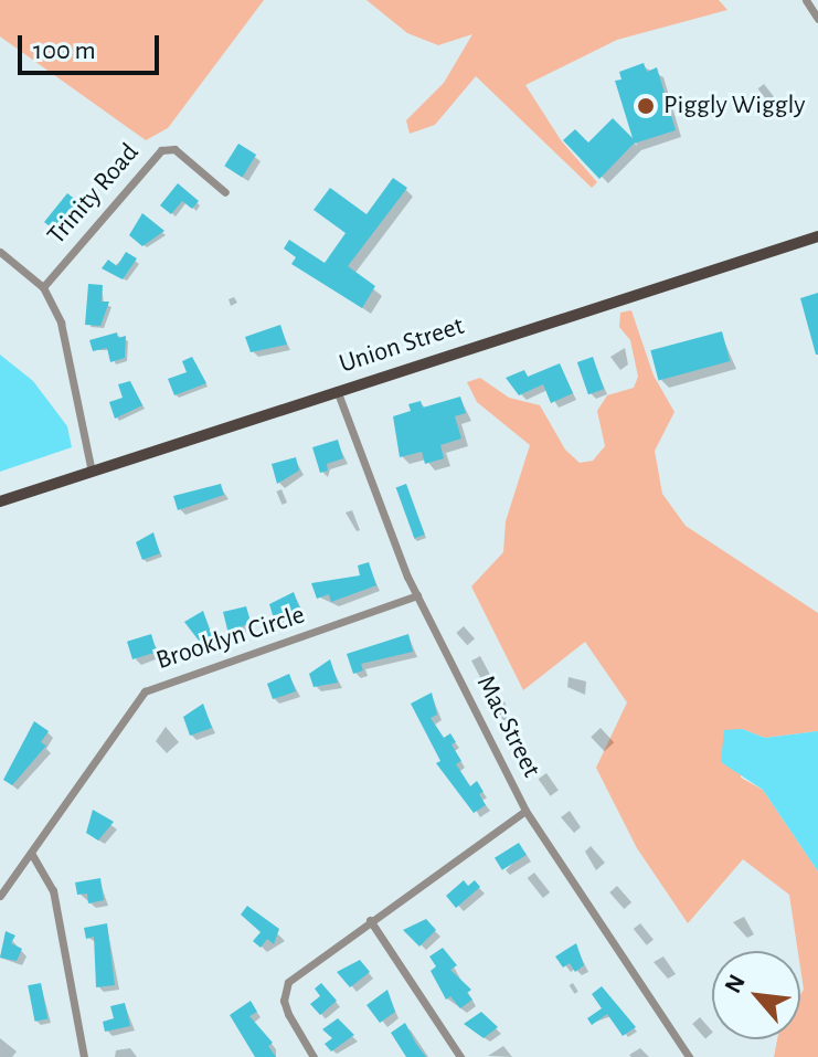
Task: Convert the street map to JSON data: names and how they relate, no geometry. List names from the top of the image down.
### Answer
{
  "streets": {
    "main road": ["Union Street"],
    "street": ["Trinity Road", "Brooklyn Circle", "Mac Street"]
  },
  "crossings": [
    ["Union Street", "Mac Street"],
    ["Brooklyn Circle", "Mac Street"]
  ],
  "places": ["Piggly Wiggly"],
  "scale_bar": "100 m",
  "north": "top left"
}
